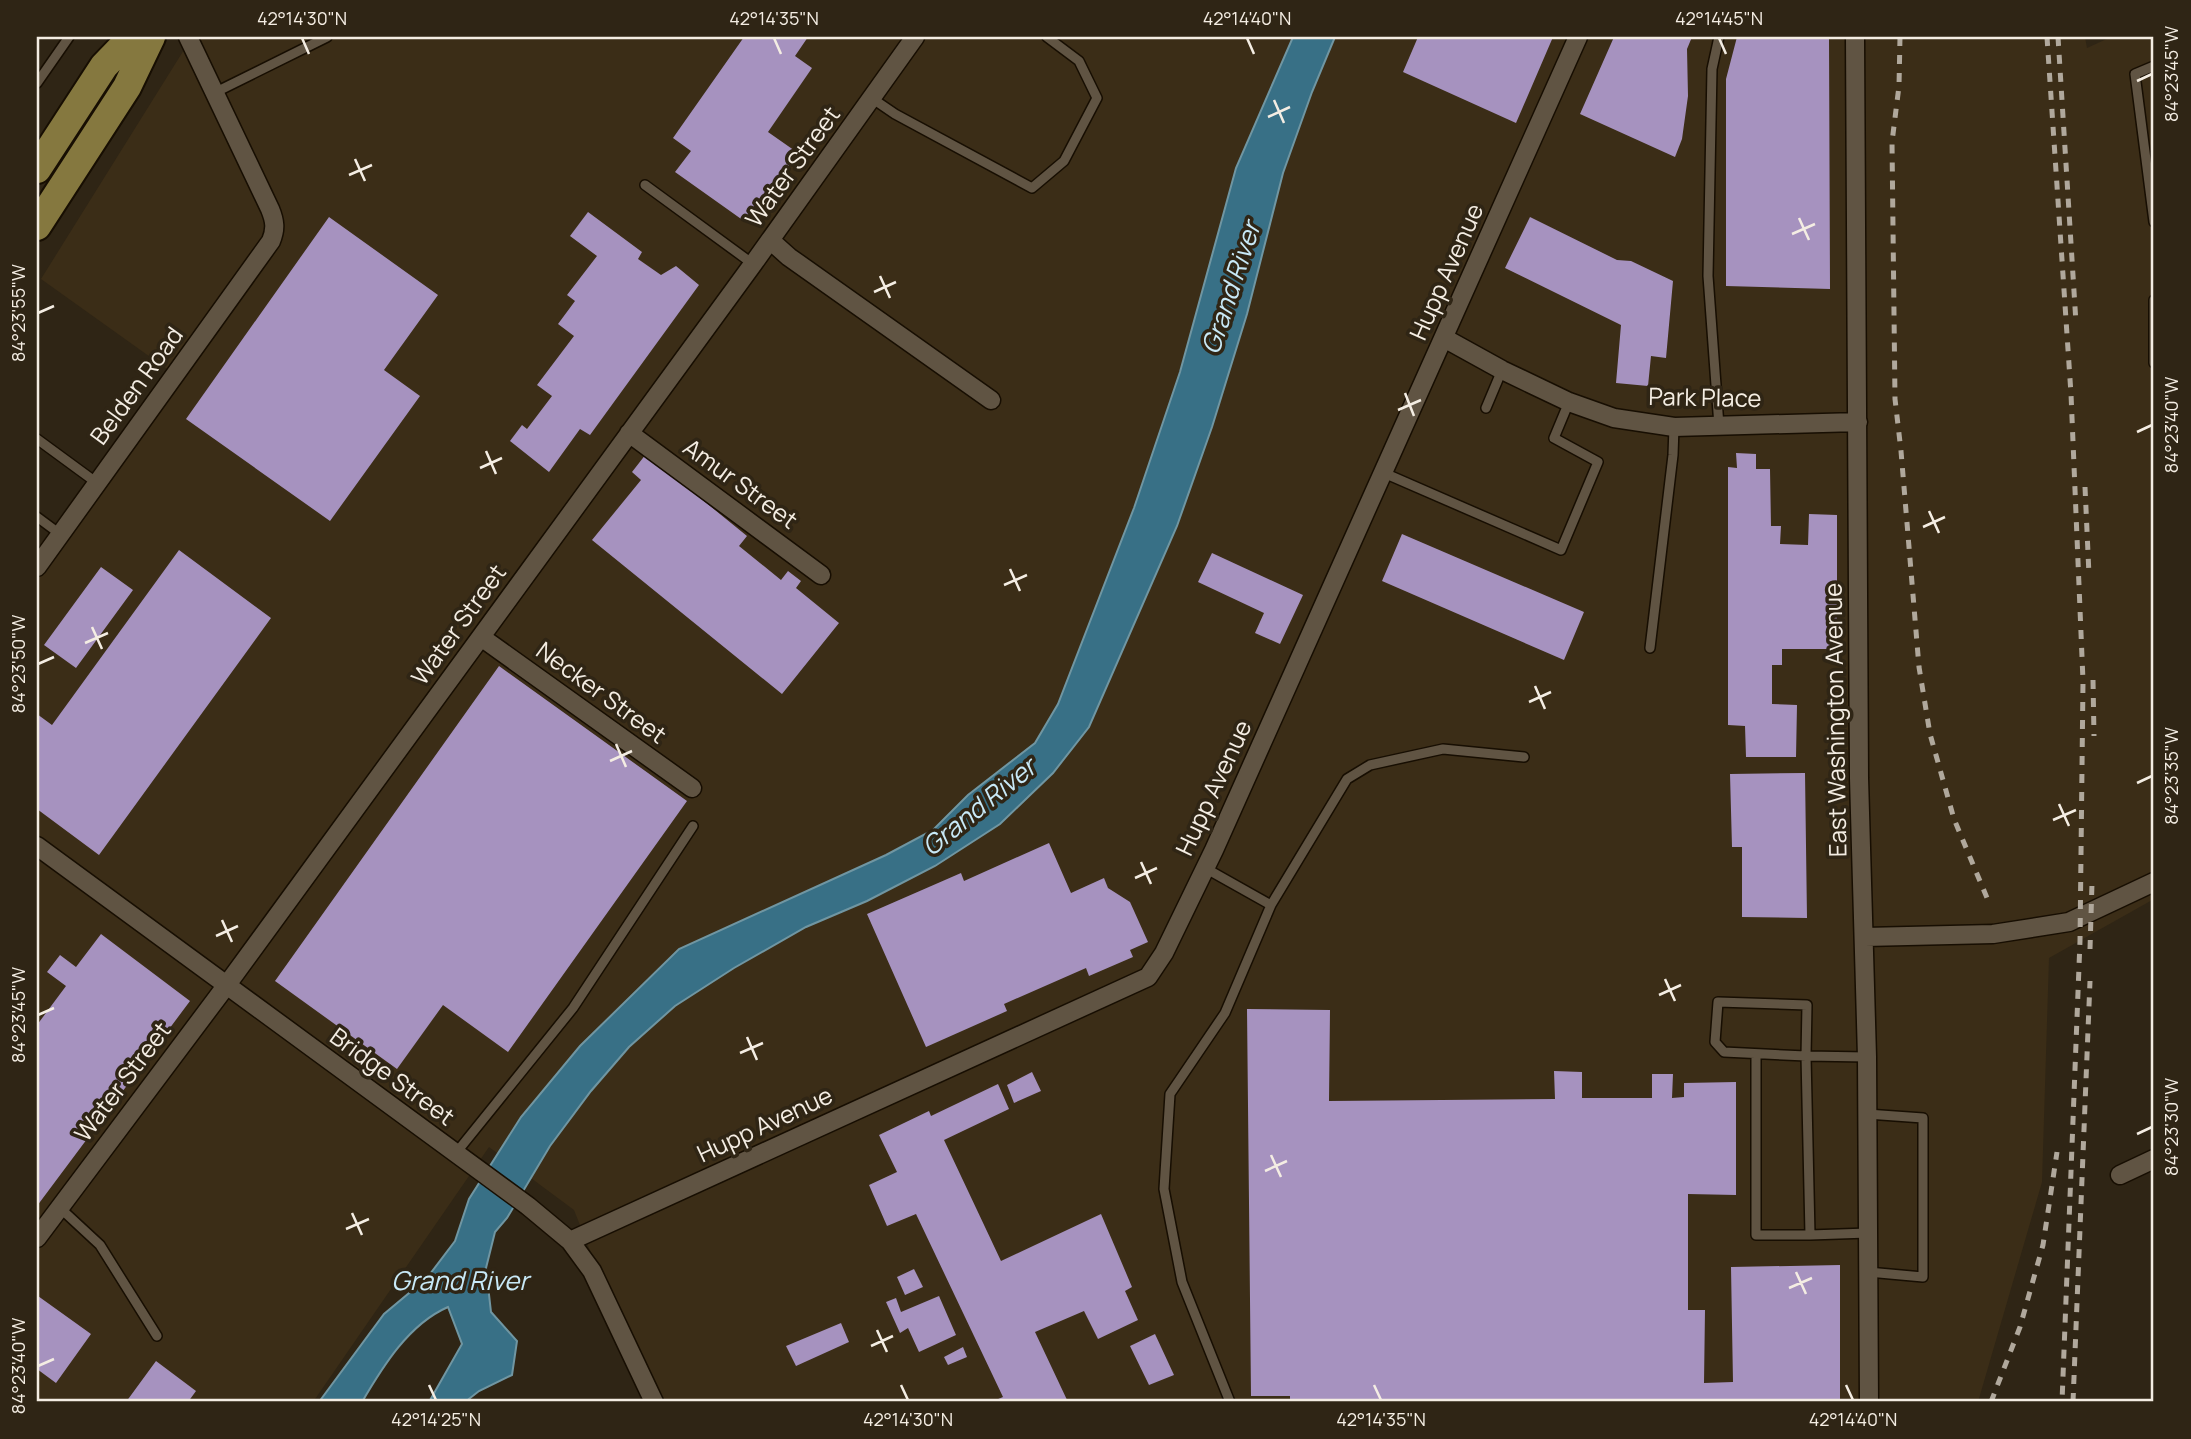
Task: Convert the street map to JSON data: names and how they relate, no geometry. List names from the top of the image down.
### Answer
{
  "streets": {
    "street": [
      "Water Street",
      "Hupp Avenue",
      "Belden Road",
      "Park Place",
      "Amur Street",
      "Necker Street",
      "East Washington Avenue",
      "Bridge Street"
    ]
  },
  "crossings": [
    ["Water Street", "Amur Street"],
    ["Water Street", "Necker Street"],
    ["Water Street", "Bridge Street"],
    ["Hupp Avenue", "Park Place"],
    ["Hupp Avenue", "Bridge Street"],
    ["Park Place", "East Washington Avenue"]
  ],
  "water": ["Grand River"],
  "coordinates": [
    "42°14'30\"N",
    "42°14'35\"N",
    "42°14'40\"N",
    "42°14'45\"N",
    "84°23'45\"W",
    "84°23'55\"W",
    "84°23'40\"W",
    "84°23'50\"W",
    "84°23'35\"W",
    "84°23'30\"W",
    "42°14'25\"N"
  ]
}
